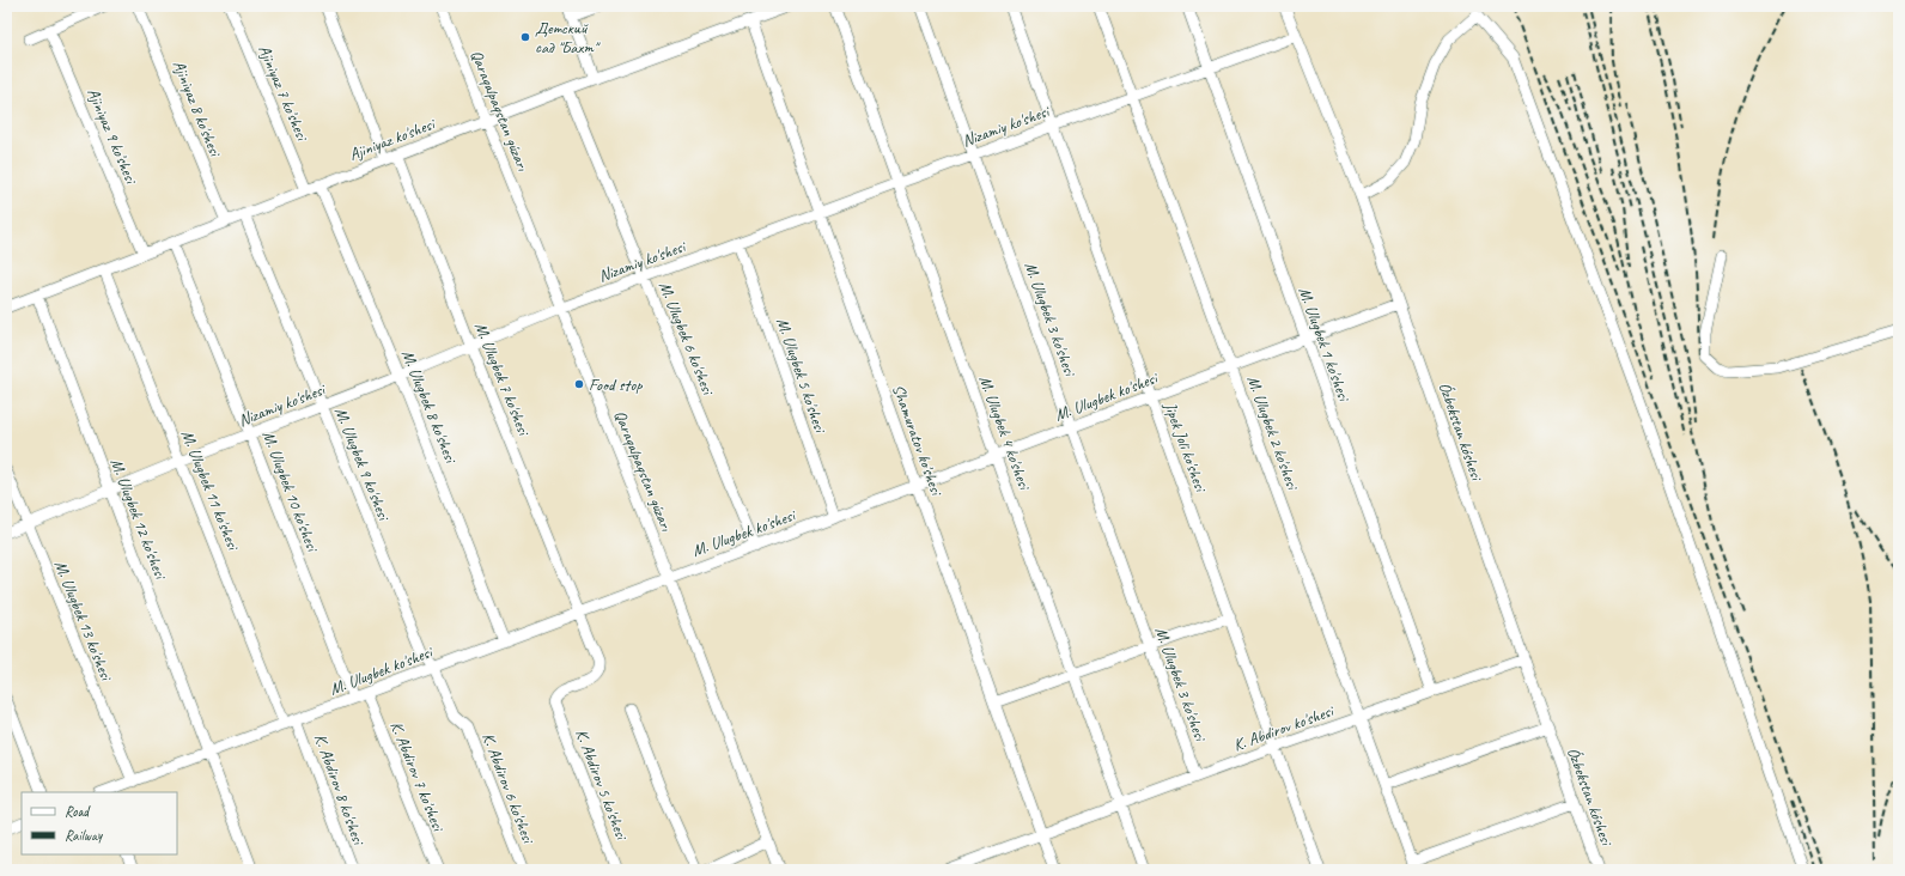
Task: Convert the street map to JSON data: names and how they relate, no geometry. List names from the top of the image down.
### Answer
{
  "streets": {
    "street": [
      "Ajiniyaz 7 ko'shesi",
      "Ajiniyaz 8 ko'shesi",
      "Qaraqalpaqstan gúzarı",
      "Nizamiy ko'shesi",
      "Ajiniyaz 9 ko'shesi",
      "Ajiniyaz ko'shesi",
      "M. Ulugbek 3 ko'shesi",
      "M. Ulugbek 6 ko'shesi",
      "M. Ulugbek 1 ko'shesi",
      "M. Ulugbek 5 ko'shesi",
      "M. Ulugbek 7 ko'shesi",
      "M. Ulugbek ko'shesi",
      "M. Ulugbek 8 ko'shesi",
      "Ózbekstan kóshesi",
      "M. Ulugbek 4 ko'shesi",
      "M. Ulugbek 2 ko'shesi",
      "Shamuratov ko'shesi",
      "Jipek Joli ko'shesi",
      "M. Ulugbek 9 ko'shesi",
      "M. Ulugbek 11 ko'shesi",
      "M. Ulugbek 10 ko'shesi",
      "M. Ulugbek 12 ko'shesi",
      "M. Ulugbek 13 ko'shesi",
      "K. Abdirov ko'shesi",
      "K. Abdirov 7 ko'shesi",
      "K. Abdirov 5 ko'shesi",
      "K. Abdirov 6 ko'shesi",
      "K. Abdirov 8 ko'shesi"
    ]
  },
  "crossings": [
    ["Ajiniyaz 7 ko'shesi", "Ajiniyaz ko'shesi"],
    ["Ajiniyaz 8 ko'shesi", "Ajiniyaz ko'shesi"],
    ["Qaraqalpaqstan gúzarı", "Nizamiy ko'shesi"],
    ["Qaraqalpaqstan gúzarı", "Ajiniyaz ko'shesi"],
    ["Qaraqalpaqstan gúzarı", "M. Ulugbek ko'shesi"],
    ["Nizamiy ko'shesi", "M. Ulugbek 3 ko'shesi"],
    ["Nizamiy ko'shesi", "M. Ulugbek 6 ko'shesi"],
    ["Nizamiy ko'shesi", "M. Ulugbek 1 ko'shesi"],
    ["Nizamiy ko'shesi", "M. Ulugbek 5 ko'shesi"],
    ["Nizamiy ko'shesi", "M. Ulugbek 7 ko'shesi"],
    ["Nizamiy ko'shesi", "M. Ulugbek 8 ko'shesi"],
    ["Nizamiy ko'shesi", "Ózbekstan kóshesi"],
    ["Nizamiy ko'shesi", "M. Ulugbek 4 ko'shesi"],
    ["Nizamiy ko'shesi", "M. Ulugbek 2 ko'shesi"],
    ["Nizamiy ko'shesi", "Shamuratov ko'shesi"],
    ["Nizamiy ko'shesi", "Jipek Joli ko'shesi"],
    ["Nizamiy ko'shesi", "M. Ulugbek 9 ko'shesi"],
    ["Nizamiy ko'shesi", "M. Ulugbek 11 ko'shesi"],
    ["Nizamiy ko'shesi", "M. Ulugbek 10 ko'shesi"],
    ["Nizamiy ko'shesi", "M. Ulugbek 12 ko'shesi"],
    ["Nizamiy ko'shesi", "M. Ulugbek 13 ko'shesi"],
    ["Ajiniyaz 9 ko'shesi", "Ajiniyaz ko'shesi"],
    ["Ajiniyaz ko'shesi", "M. Ulugbek 6 ko'shesi"],
    ["Ajiniyaz ko'shesi", "M. Ulugbek 7 ko'shesi"],
    ["Ajiniyaz ko'shesi", "M. Ulugbek 8 ko'shesi"],
    ["Ajiniyaz ko'shesi", "Shamuratov ko'shesi"],
    ["Ajiniyaz ko'shesi", "M. Ulugbek 9 ko'shesi"],
    ["Ajiniyaz ko'shesi", "M. Ulugbek 11 ko'shesi"],
    ["Ajiniyaz ko'shesi", "M. Ulugbek 10 ko'shesi"],
    ["Ajiniyaz ko'shesi", "M. Ulugbek 12 ko'shesi"],
    ["M. Ulugbek 3 ko'shesi", "M. Ulugbek ko'shesi"],
    ["M. Ulugbek 3 ko'shesi", "K. Abdirov ko'shesi"],
    ["M. Ulugbek 6 ko'shesi", "M. Ulugbek ko'shesi"],
    ["M. Ulugbek 1 ko'shesi", "M. Ulugbek ko'shesi"],
    ["M. Ulugbek 1 ko'shesi", "K. Abdirov ko'shesi"],
    ["M. Ulugbek 5 ko'shesi", "M. Ulugbek ko'shesi"],
    ["M. Ulugbek 7 ko'shesi", "M. Ulugbek ko'shesi"],
    ["M. Ulugbek 7 ko'shesi", "K. Abdirov 5 ko'shesi"],
    ["M. Ulugbek ko'shesi", "M. Ulugbek 8 ko'shesi"],
    ["M. Ulugbek ko'shesi", "Ózbekstan kóshesi"],
    ["M. Ulugbek ko'shesi", "M. Ulugbek 4 ko'shesi"],
    ["M. Ulugbek ko'shesi", "M. Ulugbek 2 ko'shesi"],
    ["M. Ulugbek ko'shesi", "Shamuratov ko'shesi"],
    ["M. Ulugbek ko'shesi", "Jipek Joli ko'shesi"],
    ["M. Ulugbek ko'shesi", "M. Ulugbek 9 ko'shesi"],
    ["M. Ulugbek ko'shesi", "M. Ulugbek 11 ko'shesi"],
    ["M. Ulugbek ko'shesi", "M. Ulugbek 10 ko'shesi"],
    ["M. Ulugbek ko'shesi", "M. Ulugbek 12 ko'shesi"],
    ["M. Ulugbek ko'shesi", "M. Ulugbek 13 ko'shesi"],
    ["M. Ulugbek ko'shesi", "K. Abdirov 7 ko'shesi"],
    ["M. Ulugbek ko'shesi", "K. Abdirov 6 ko'shesi"],
    ["M. Ulugbek ko'shesi", "K. Abdirov 8 ko'shesi"],
    ["Ózbekstan kóshesi", "K. Abdirov ko'shesi"],
    ["M. Ulugbek 4 ko'shesi", "K. Abdirov ko'shesi"],
    ["M. Ulugbek 2 ko'shesi", "K. Abdirov ko'shesi"],
    ["Shamuratov ko'shesi", "K. Abdirov ko'shesi"],
    ["Jipek Joli ko'shesi", "K. Abdirov ko'shesi"],
    ["M. Ulugbek 9 ko'shesi", "K. Abdirov 6 ko'shesi"],
    ["M. Ulugbek 11 ko'shesi", "K. Abdirov 8 ko'shesi"]
  ],
  "places": ["Детский сад \"Бахт\"", "Food stop"],
  "legend": ["Road", "Railway"]
}
